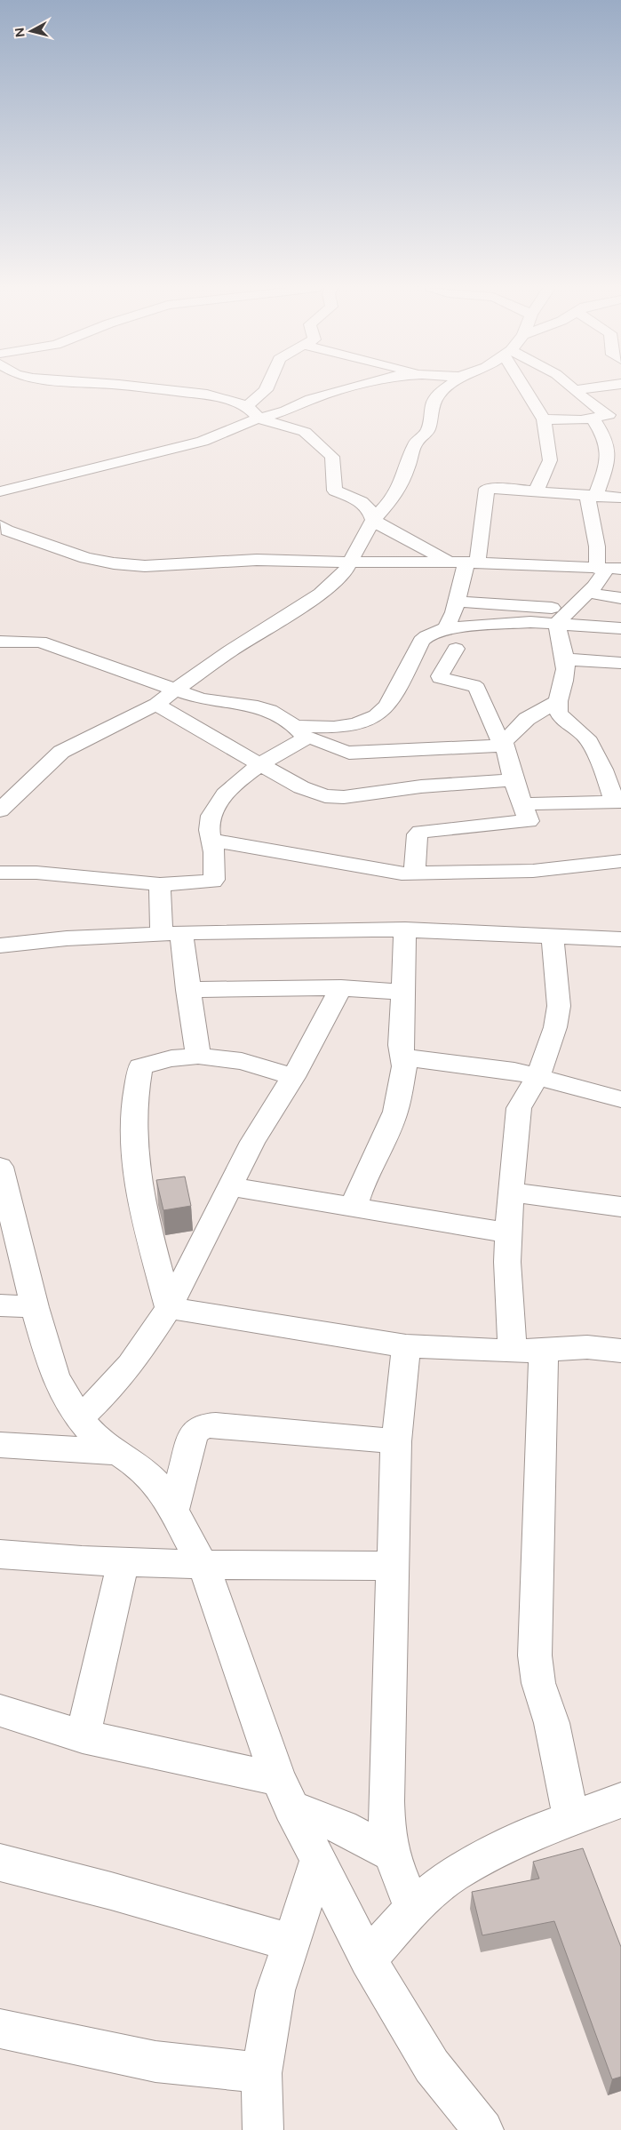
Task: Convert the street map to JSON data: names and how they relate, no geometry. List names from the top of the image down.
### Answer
{
  "north": "left"
}
